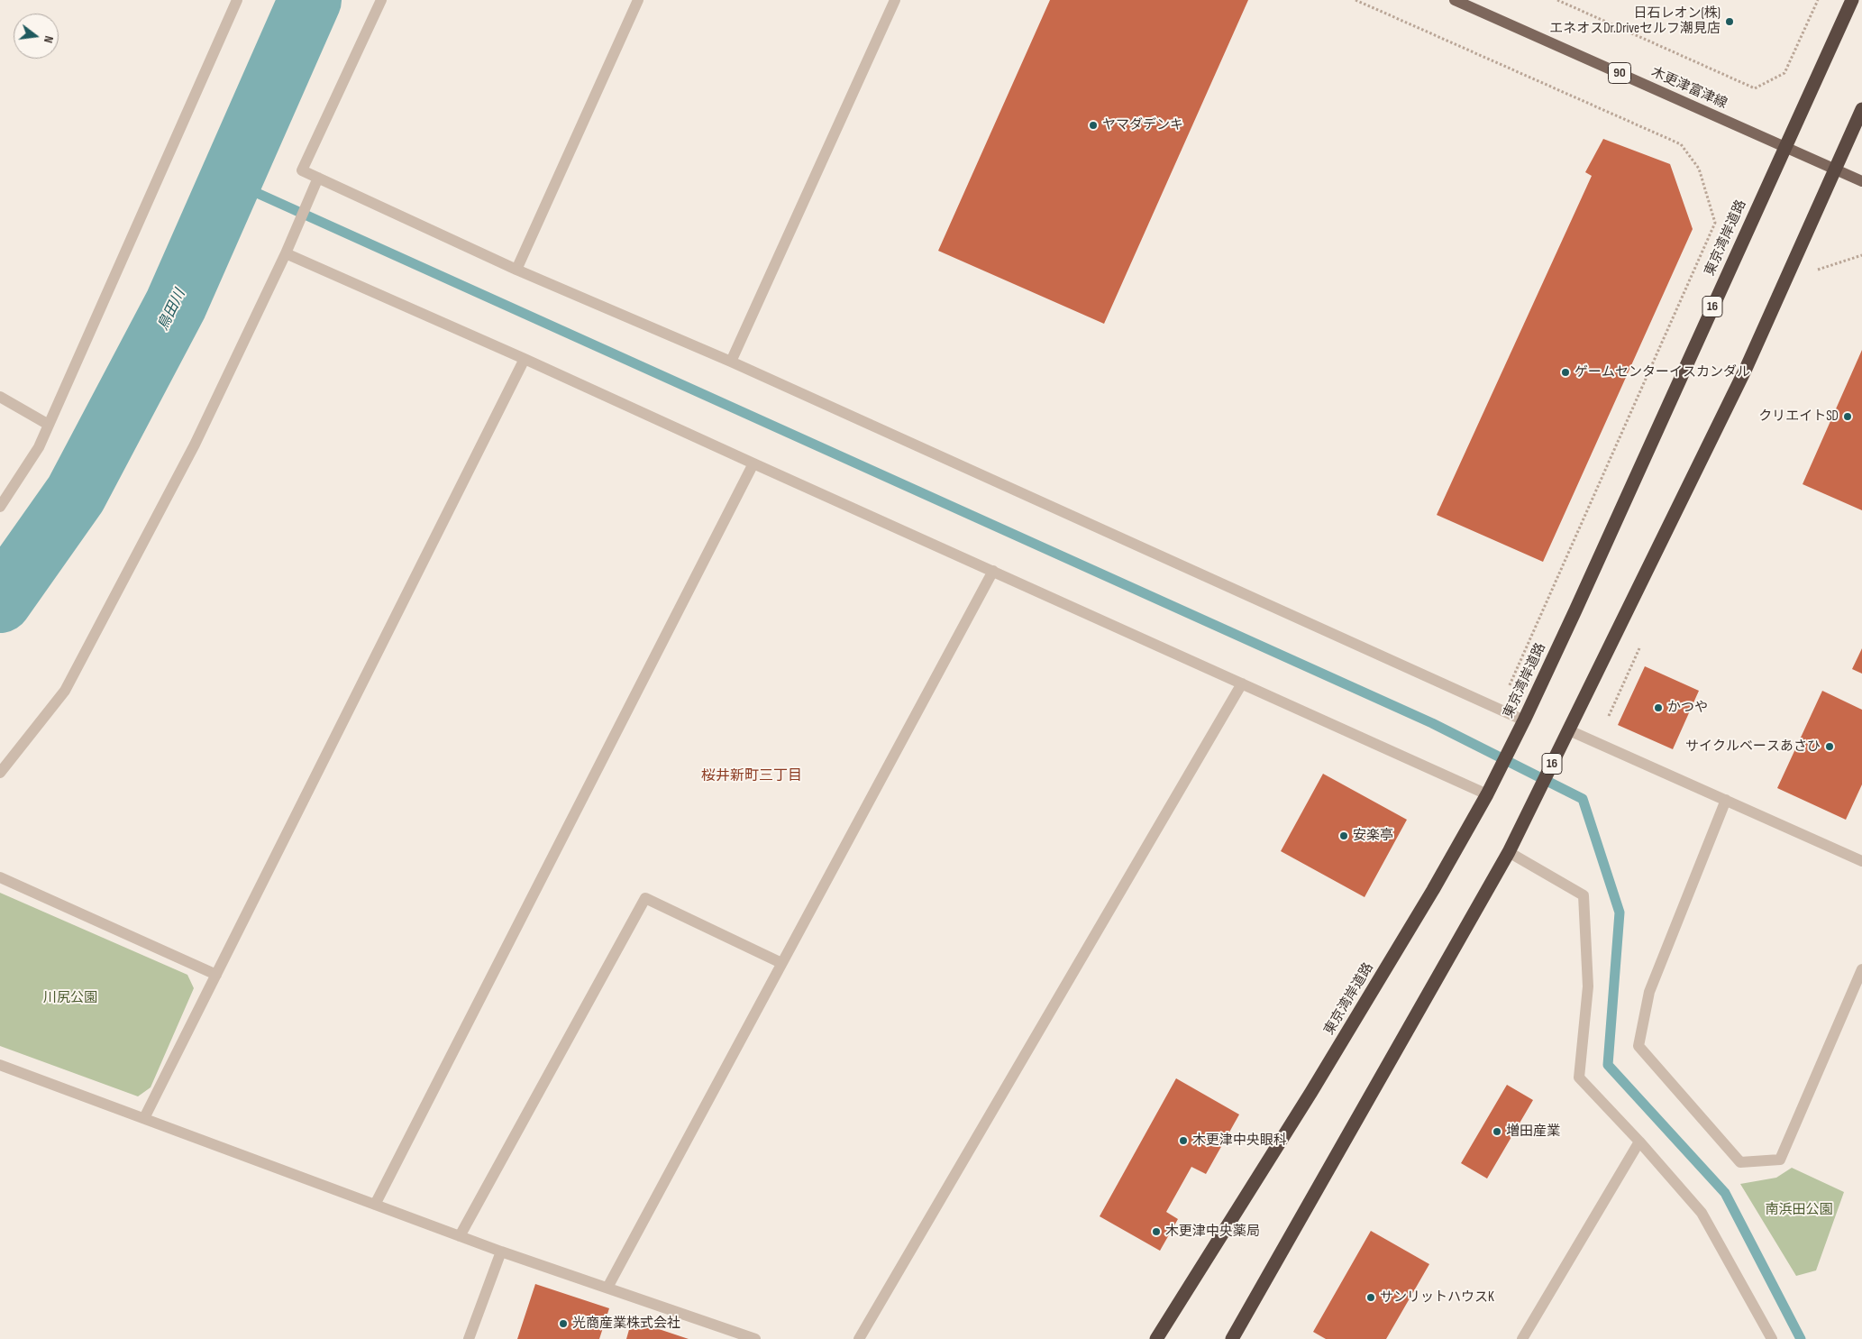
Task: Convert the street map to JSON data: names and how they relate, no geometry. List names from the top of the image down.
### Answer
{
  "streets": {
    "highway": ["東京湾岸道路", "16"],
    "main road": ["90", "木更津富津線"]
  },
  "crossings": [
    ["木更津富津線", "東京湾岸道路"],
    ["木更津富津線", "16"]
  ],
  "districts": ["桜井新町三丁目"],
  "water": ["鳥田川"],
  "parks": ["川尻公園", "南浜田公園"],
  "places": [
    "日石レオン(株) エネオスDr.Driveセルフ潮見店",
    "ヤマダデンキ",
    "ゲームセンターイスカンダル",
    "クリエイトSD",
    "かつや",
    "サイクルベースあさひ",
    "安楽亭",
    "増田産業",
    "木更津中央眼科",
    "木更津中央薬局",
    "サンリットハウスK",
    "光商産業株式会社"
  ],
  "north": "right"
}
